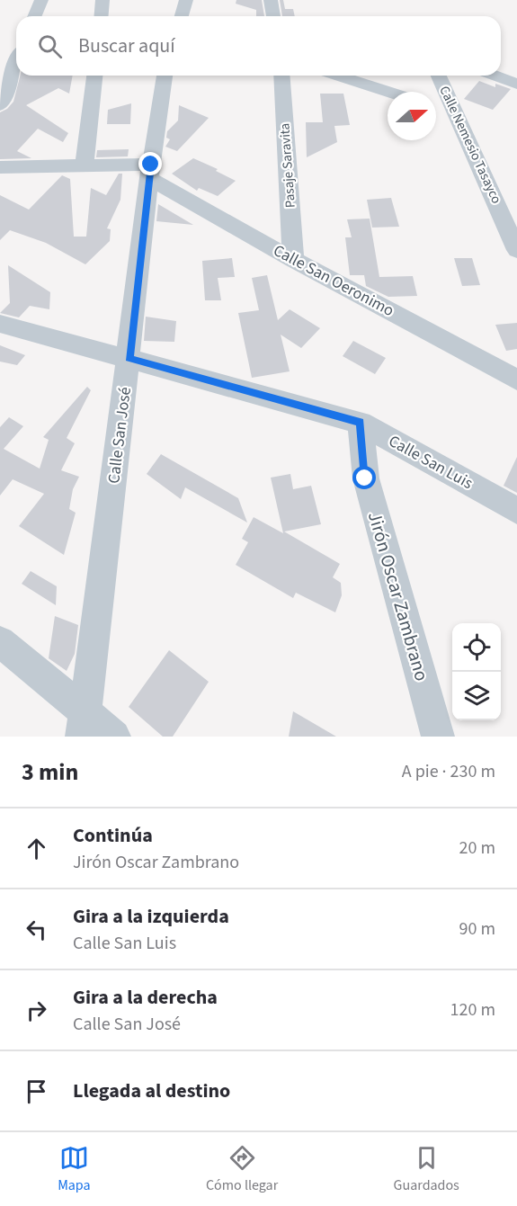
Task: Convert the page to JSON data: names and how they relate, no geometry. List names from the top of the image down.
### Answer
{
  "streets": {
    "street": [
      "Calle Nemesio Tasayco",
      "Pasaje Saravita",
      "Calle San Oeronimo",
      "Calle San José",
      "Calle San Luis",
      "Jirón Oscar Zambrano"
    ]
  },
  "crossings": [
    ["Pasaje Saravita", "Calle San Oeronimo"],
    ["Calle San Oeronimo", "Calle San José"],
    ["Calle San José", "Calle San Luis"],
    ["Calle San Luis", "Jirón Oscar Zambrano"]
  ],
  "north": "right",
  "page": {
    "search": "Buscar aquí",
    "heading": ["3 min", "A pie · 230 m"],
    "list": [
      ["Continúa", "Jirón Oscar Zambrano", "20 m"],
      ["Gira a la izquierda", "Calle San Luis", "90 m"],
      ["Gira a la derecha", "Calle San José", "120 m"],
      "Llegada al destino"
    ],
    "nav": ["Mapa", "Cómo llegar", "Guardados"]
  }
}
